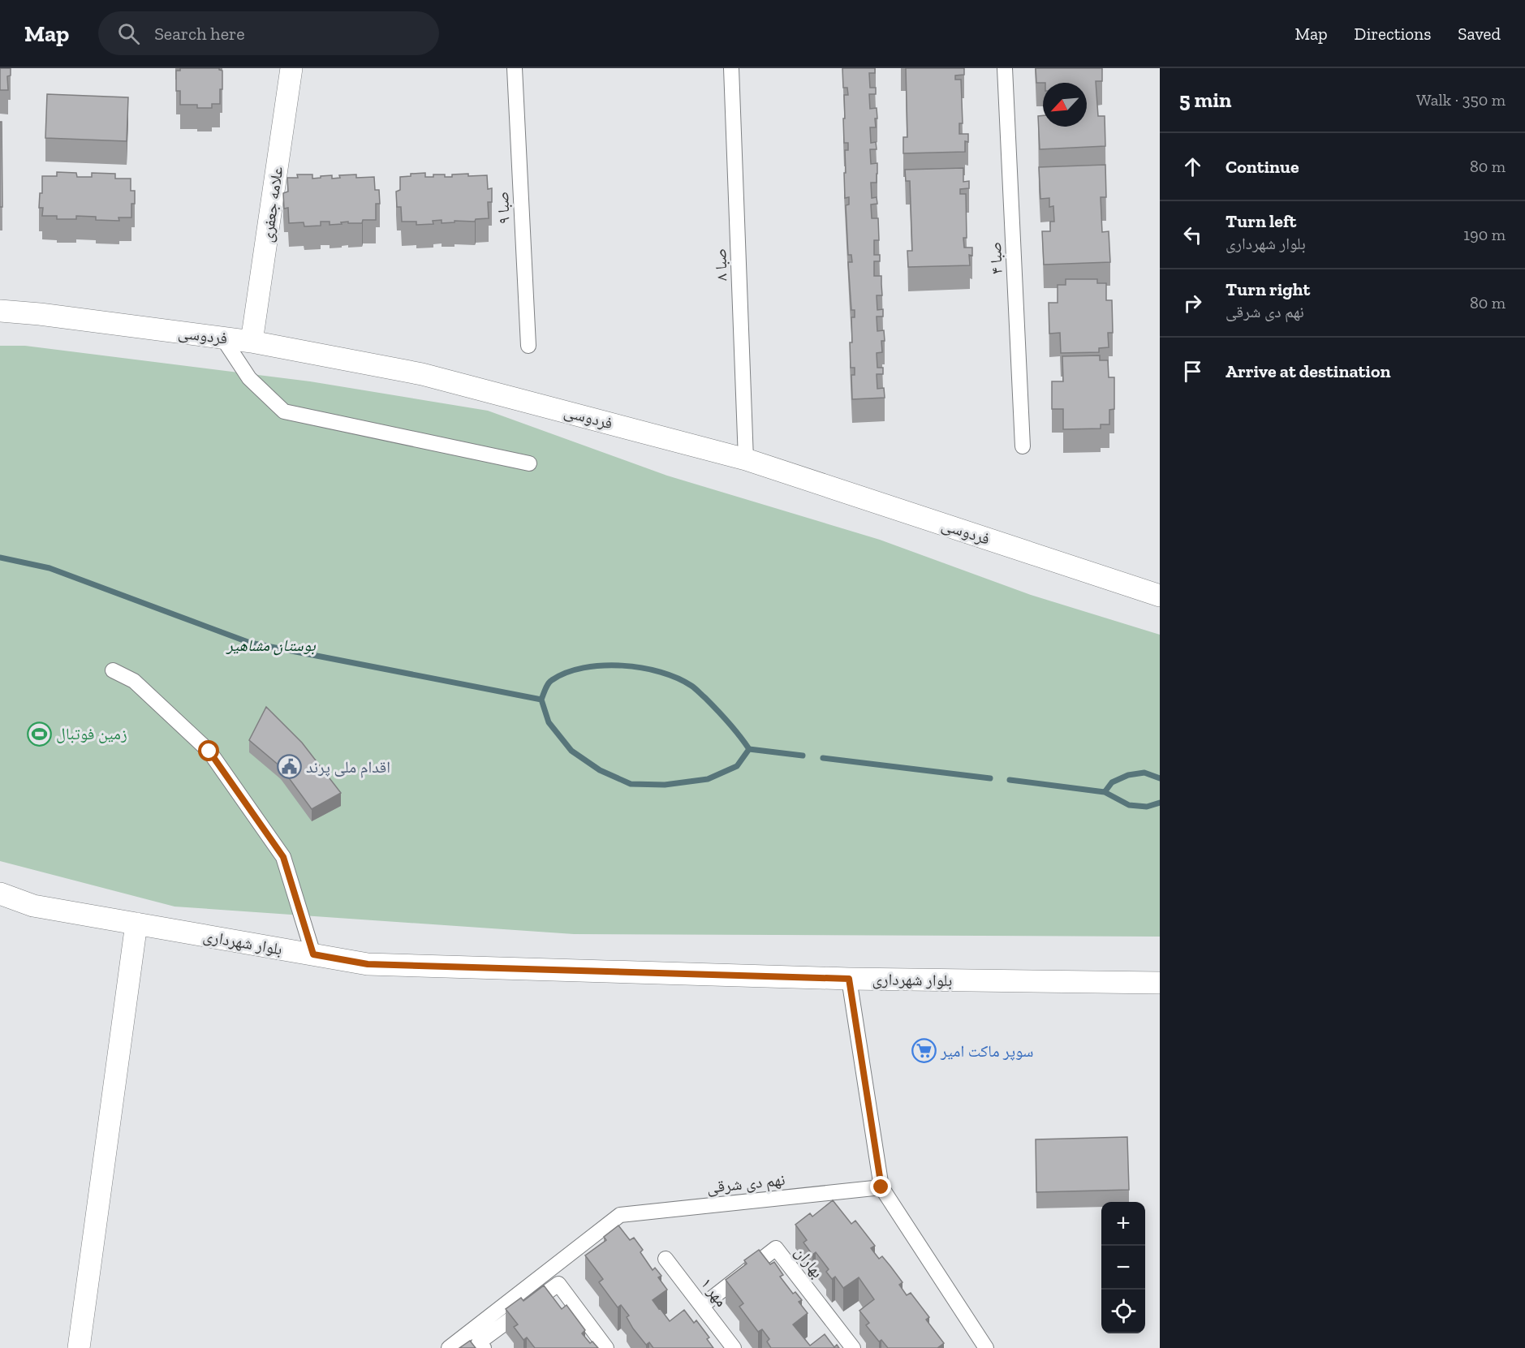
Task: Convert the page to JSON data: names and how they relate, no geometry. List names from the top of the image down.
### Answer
{
  "streets": {
    "street": [
      "علامه جعفری",
      "صبا ۹",
      "صبا ۴",
      "صبا ۸",
      "فردوسی",
      "بلوار شهرداری",
      "نهم دی شرقی",
      "بهاران",
      "مهر ۱"
    ]
  },
  "crossings": [
    ["علامه جعفری", "فردوسی"],
    ["صبا ۸", "فردوسی"],
    ["بهاران", "مهر ۱"]
  ],
  "parks": ["بوستان مشاهیر"],
  "places": {
    "sports": ["زمین فوتبال"],
    "public building": ["اقدام ملی پرند"],
    "supermarket": ["سوپر ماکت امیر"]
  },
  "north": "bottom left",
  "page": {
    "header": "Map",
    "search": "Search here",
    "nav": ["Map", "Directions", "Saved"],
    "heading": ["5 min", "Walk · 350 m"],
    "list": [
      ["Continue", "80 m"],
      ["Turn left", "بلوار شهرداری", "190 m"],
      ["Turn right", "نهم دی شرقی", "80 m"],
      "Arrive at destination"
    ],
    "map_buttons": ["+", "−"]
  }
}
